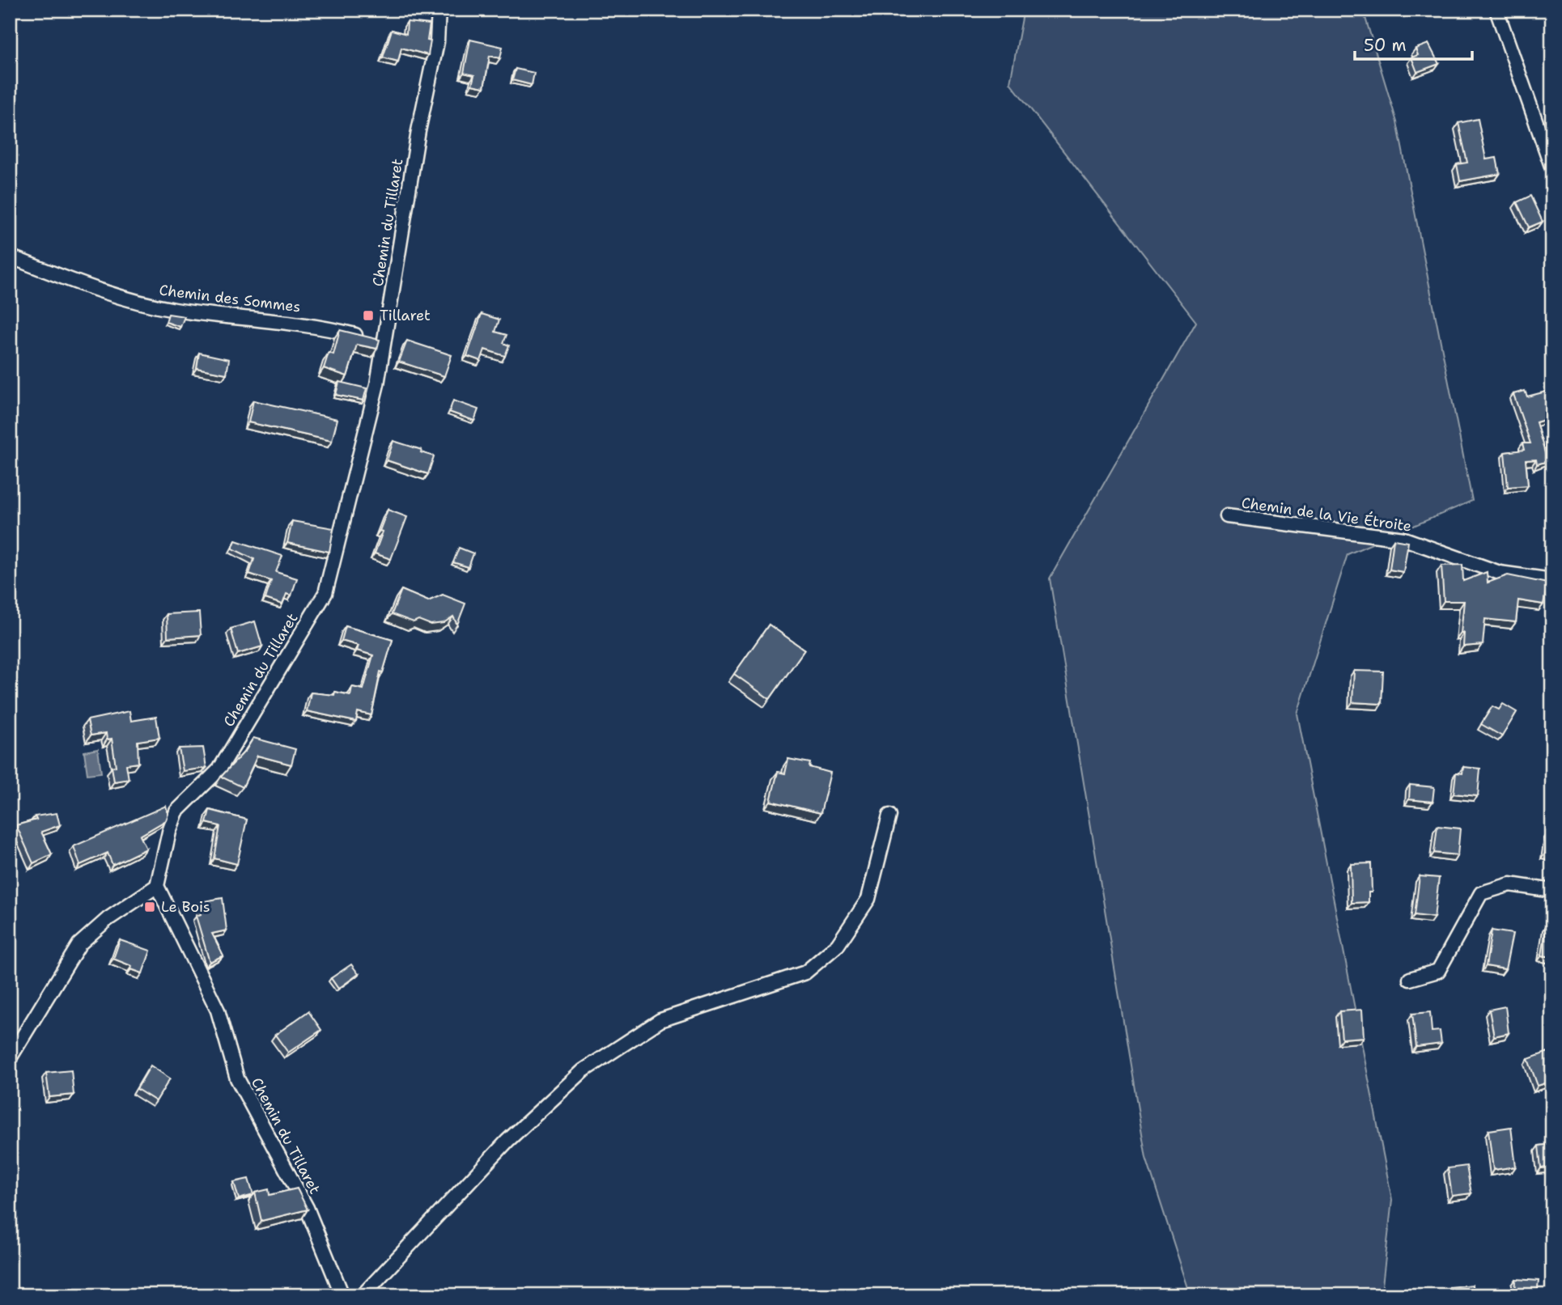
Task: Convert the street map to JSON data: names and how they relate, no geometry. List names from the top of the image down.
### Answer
{
  "streets": {
    "street": ["Chemin du Tillaret", "Chemin des Sommes", "Chemin de la Vie Étroite"]
  },
  "crossings": [
    ["Chemin du Tillaret", "Chemin des Sommes"]
  ],
  "places": {
    "transit": ["Tillaret", "Le Bois"]
  },
  "scale_bar": "50 m"
}
